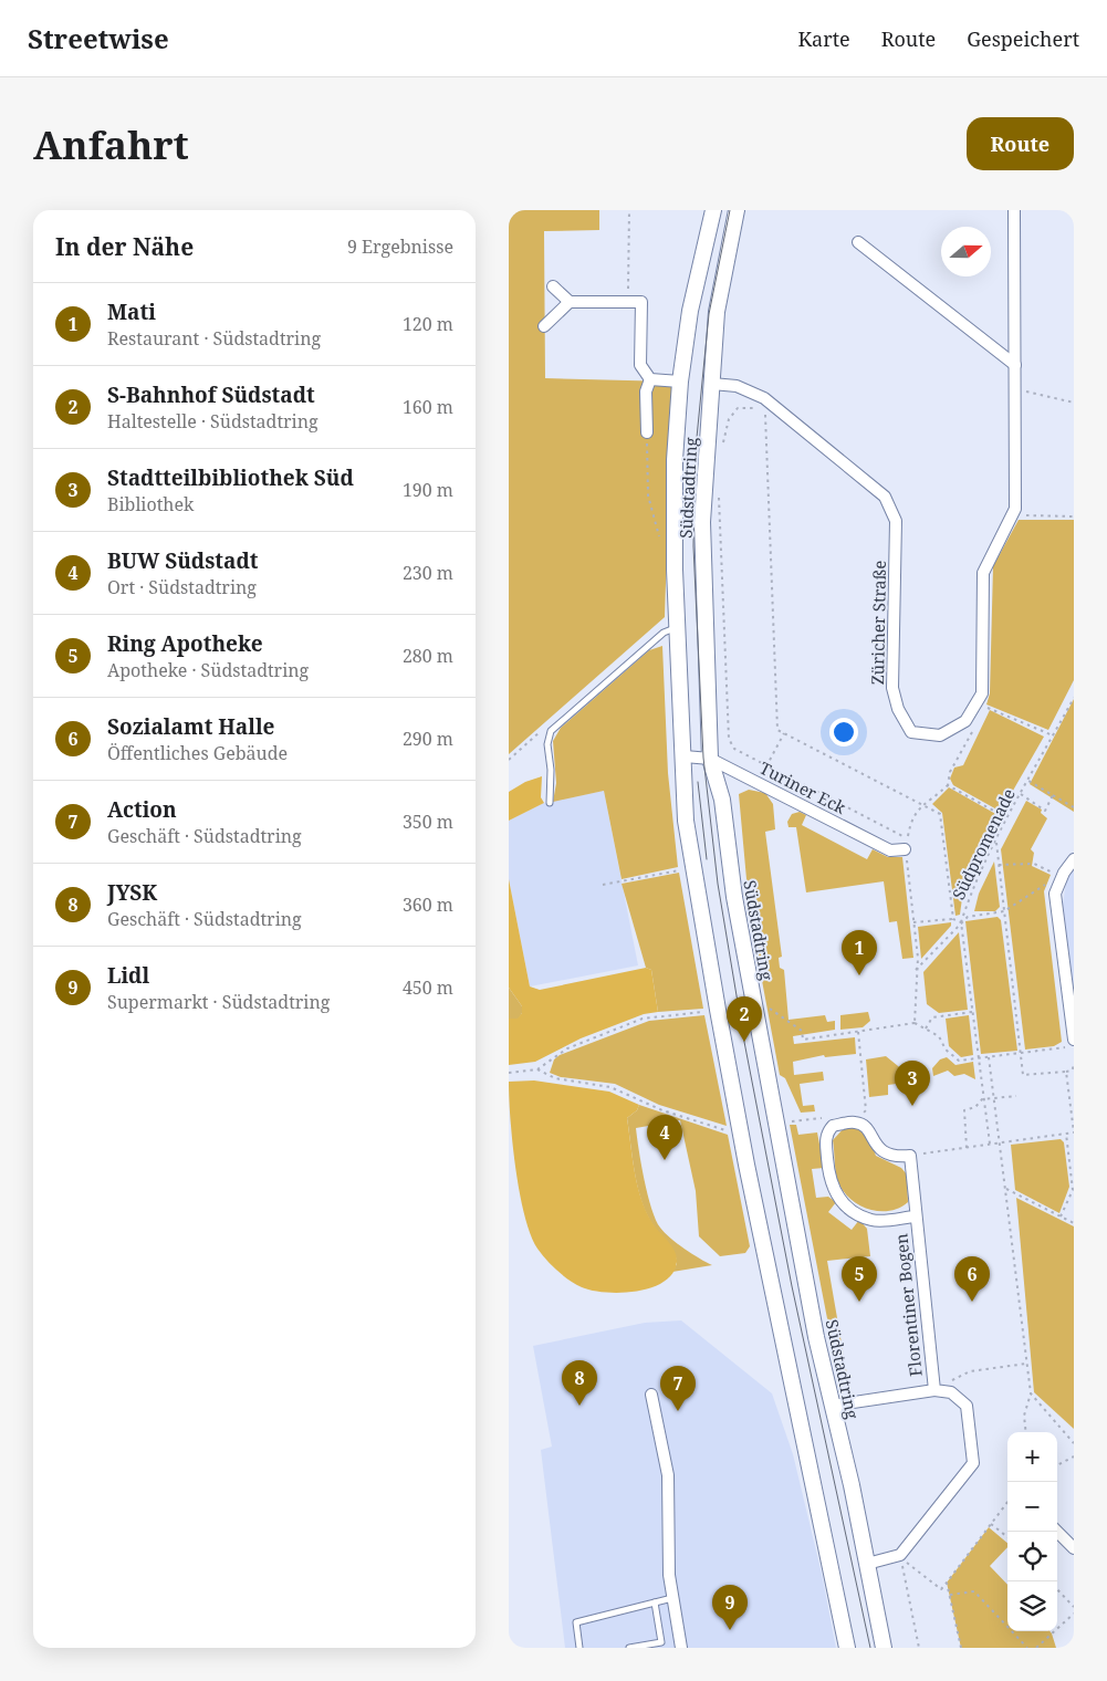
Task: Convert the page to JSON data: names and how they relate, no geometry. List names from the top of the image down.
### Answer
{
  "streets": {
    "street": [
      "Südstadtring",
      "Züricher Straße",
      "Turiner Eck",
      "Florentiner Bogen"
    ],
    "path": ["Südpromenade"]
  },
  "crossings": [
    ["Südstadtring", "Züricher Straße"],
    ["Südstadtring", "Turiner Eck"],
    ["Südstadtring", "Florentiner Bogen"]
  ],
  "north": "right",
  "page": {
    "header": "Streetwise",
    "nav": ["Karte", "Route", "Gespeichert"],
    "buttons": "Route",
    "title": "Anfahrt",
    "heading": ["In der Nähe", "9 Ergebnisse"],
    "list": [
      {
        "mark": "1",
        "name": "Mati",
        "note": "Restaurant · Südstadtring",
        "value": "120 m"
      },
      {
        "mark": "2",
        "name": "S-Bahnhof Südstadt",
        "note": "Haltestelle · Südstadtring",
        "value": "160 m"
      },
      {
        "mark": "3",
        "name": "Stadtteilbibliothek Süd",
        "note": "Bibliothek",
        "value": "190 m"
      },
      {
        "mark": "4",
        "name": "BUW Südstadt",
        "note": "Ort · Südstadtring",
        "value": "230 m"
      },
      {
        "mark": "5",
        "name": "Ring Apotheke",
        "note": "Apotheke · Südstadtring",
        "value": "280 m"
      },
      {
        "mark": "6",
        "name": "Sozialamt Halle",
        "note": "Öffentliches Gebäude",
        "value": "290 m"
      },
      {
        "mark": "7",
        "name": "Action",
        "note": "Geschäft · Südstadtring",
        "value": "350 m"
      },
      {
        "mark": "8",
        "name": "JYSK",
        "note": "Geschäft · Südstadtring",
        "value": "360 m"
      },
      {
        "mark": "9",
        "name": "Lidl",
        "note": "Supermarkt · Südstadtring",
        "value": "450 m"
      }
    ],
    "pins": [
      "1",
      "2",
      "3",
      "4",
      "5",
      "6",
      "8",
      "7",
      "9"
    ],
    "map_buttons": ["+", "−"]
  }
}
